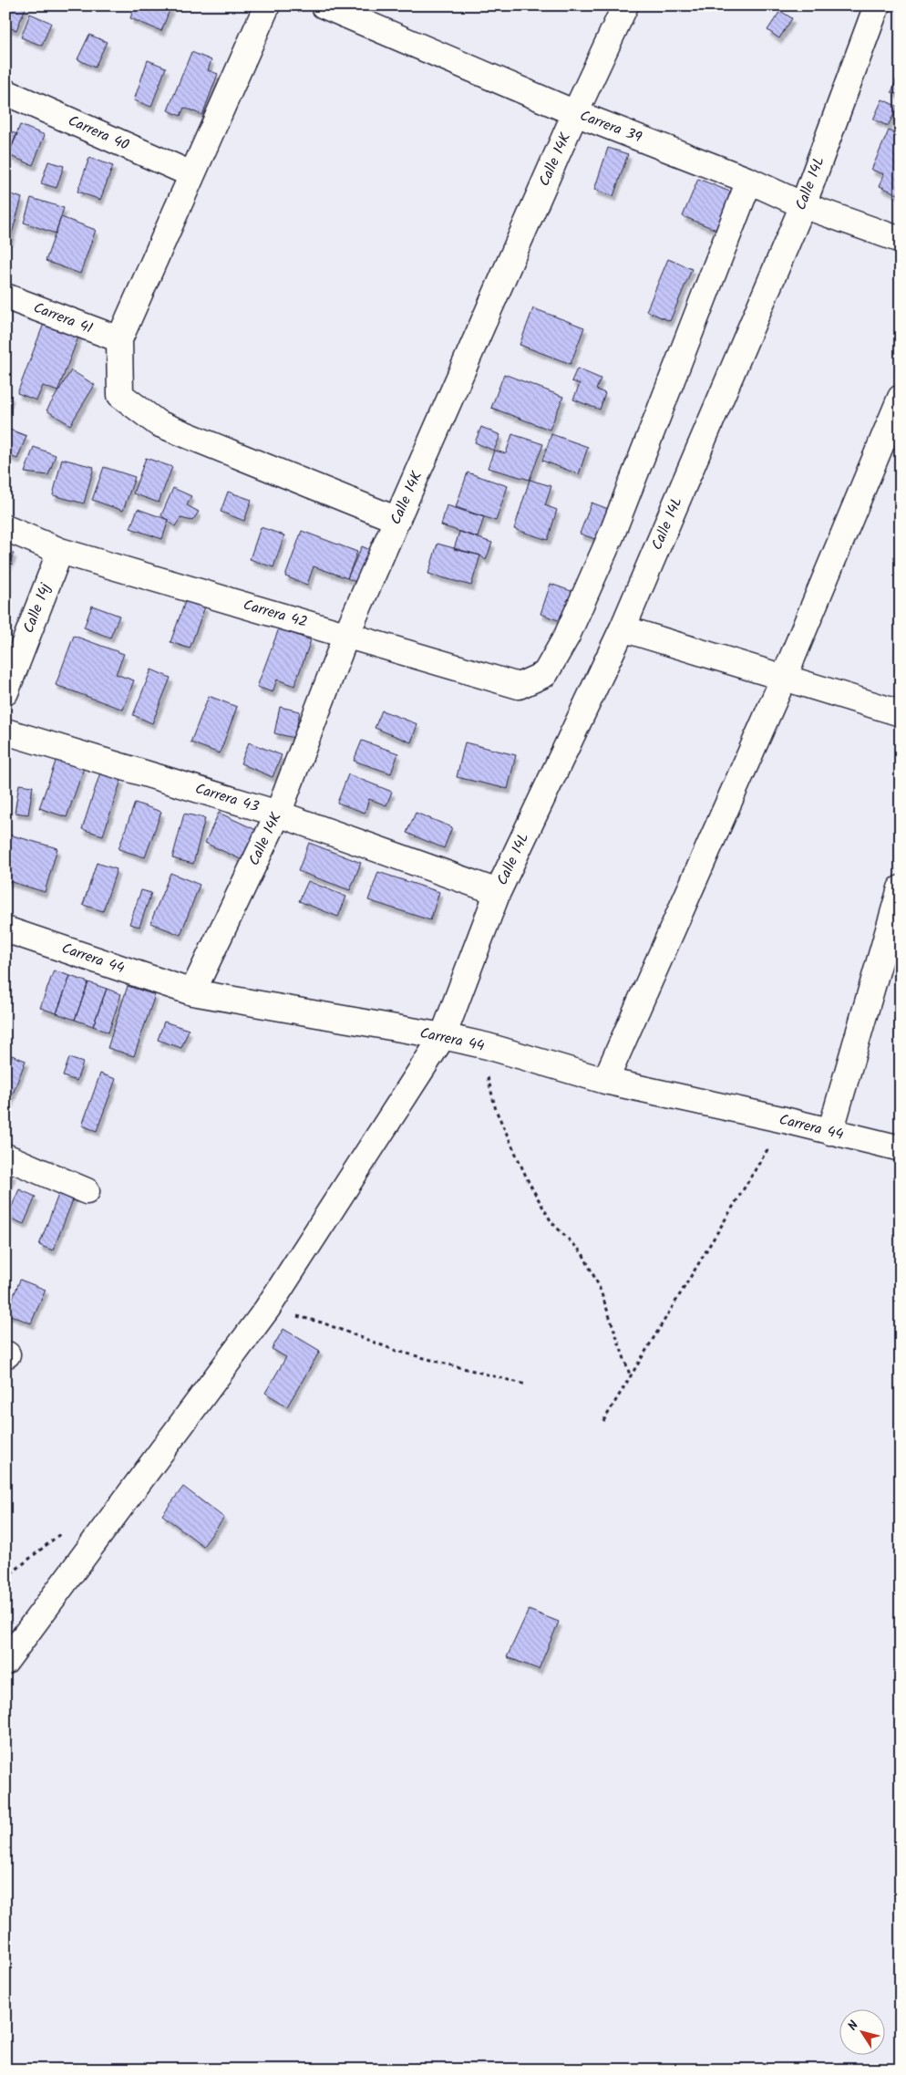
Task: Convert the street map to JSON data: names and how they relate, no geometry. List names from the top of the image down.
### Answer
{
  "streets": {
    "street": [
      "Carrera 39",
      "Carrera 40",
      "Calle 14K",
      "Calle 14L",
      "Carrera 41",
      "Calle 14j",
      "Carrera 42",
      "Carrera 43",
      "Carrera 44"
    ]
  },
  "crossings": [
    ["Carrera 39", "Calle 14K"],
    ["Carrera 39", "Calle 14L"],
    ["Carrera 39", "Carrera 42"],
    ["Calle 14K", "Carrera 42"],
    ["Calle 14K", "Carrera 43"],
    ["Calle 14K", "Carrera 44"],
    ["Calle 14L", "Carrera 43"],
    ["Calle 14L", "Carrera 44"],
    ["Calle 14j", "Carrera 42"]
  ],
  "north": "top left"
}
